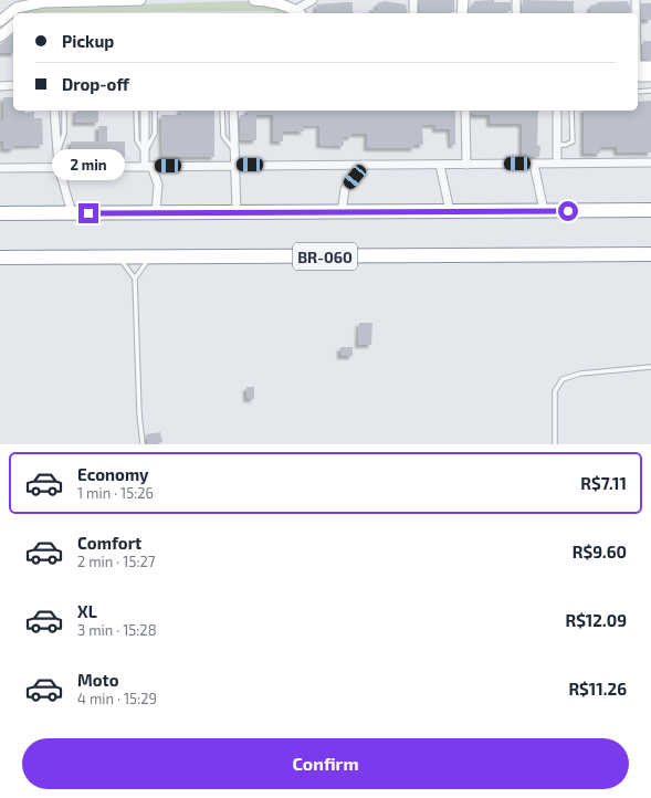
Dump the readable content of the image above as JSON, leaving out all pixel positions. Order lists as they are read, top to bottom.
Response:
{
  "streets": {
    "highway": ["BR-060"]
  },
  "page": {
    "banner": ["Pickup", "Drop-off"],
    "bubble": "2 min",
    "list": [
      {
        "name": "Economy",
        "note": "1 min · 15:26",
        "value": "R$7.11"
      },
      {
        "name": "Comfort",
        "note": "2 min · 15:27",
        "value": "R$9.60"
      },
      {
        "name": "XL",
        "note": "3 min · 15:28",
        "value": "R$12.09"
      },
      {
        "name": "Moto",
        "note": "4 min · 15:29",
        "value": "R$11.26"
      }
    ],
    "buttons": "Confirm"
  }
}
